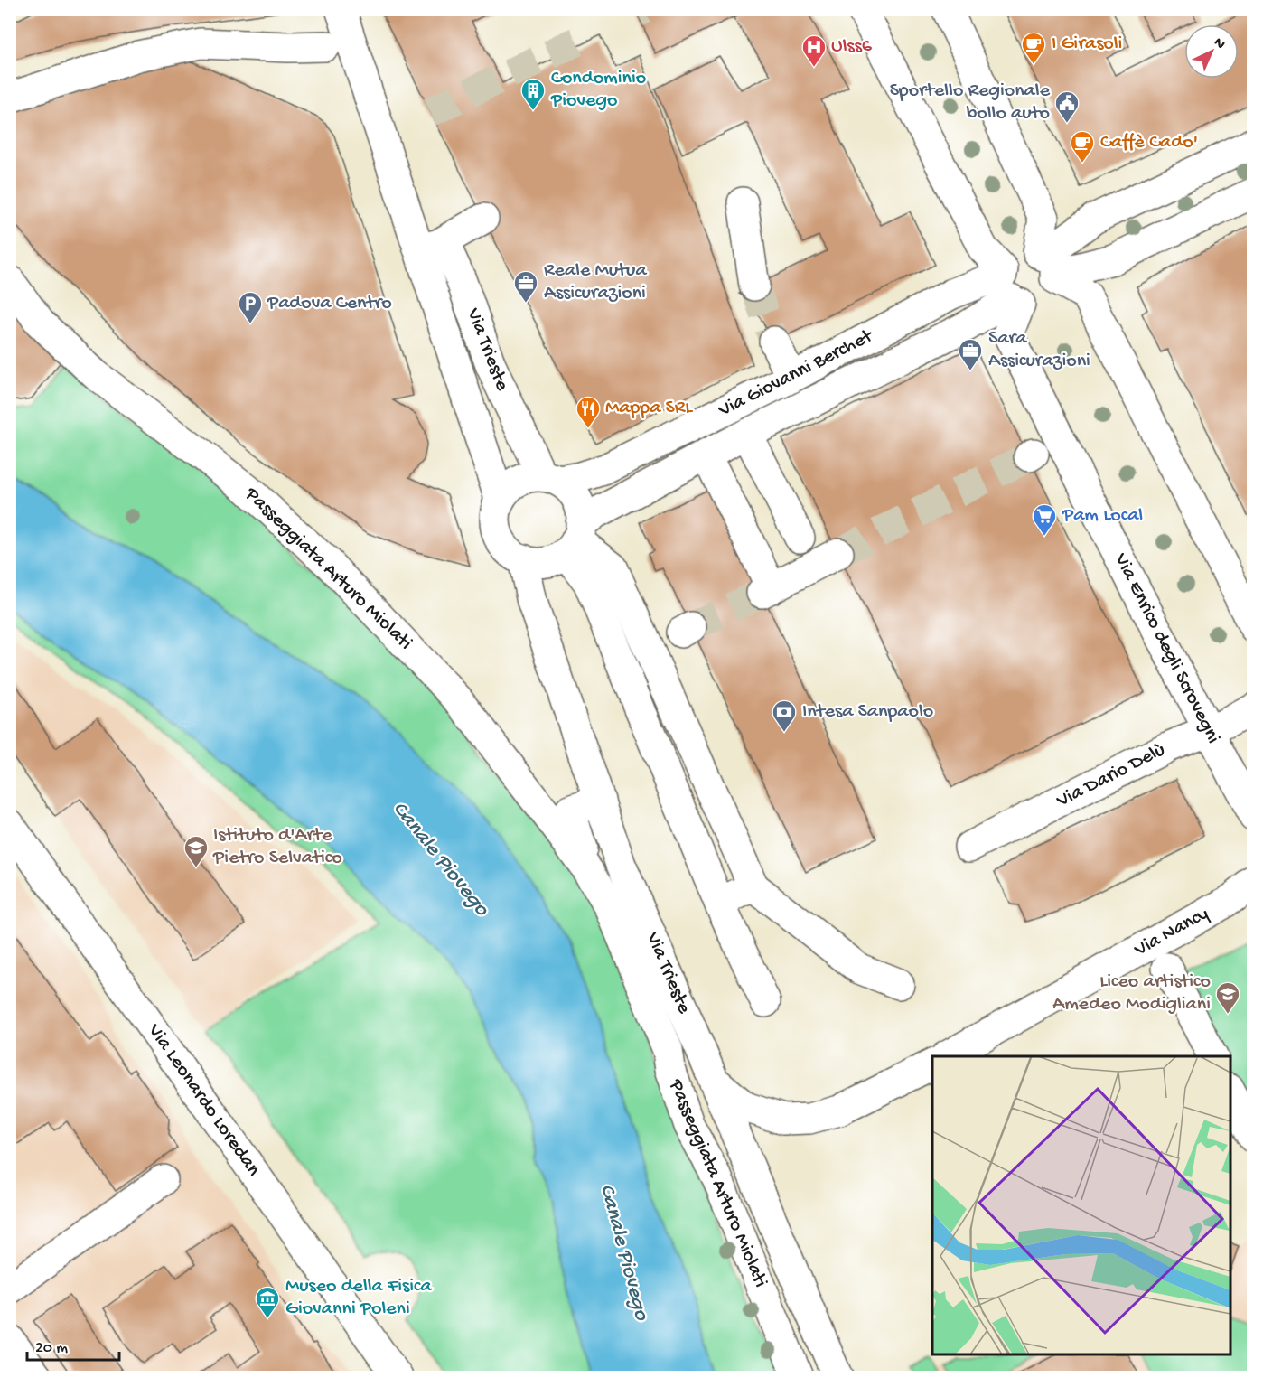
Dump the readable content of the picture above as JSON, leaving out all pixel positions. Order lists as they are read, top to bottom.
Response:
{
  "streets": {
    "street": [
      "Via Trieste",
      "Via Giovanni Berchet",
      "Passeggiata Arturo Miolati",
      "Via Enrico degli Scrovegni",
      "Via Dario Delù",
      "Via Nancy",
      "Via Leonardo Loredan"
    ]
  },
  "crossings": [
    ["Via Trieste", "Via Giovanni Berchet"],
    ["Via Trieste", "Passeggiata Arturo Miolati"],
    ["Via Giovanni Berchet", "Via Enrico degli Scrovegni"],
    ["Via Enrico degli Scrovegni", "Via Dario Delù"]
  ],
  "water": ["Canale Piovego"],
  "places": {
    "cafe": ["I Girasoli", "Caffè Cado'"],
    "hospital": ["Ulss6"],
    "building": ["Condominio Piovego"],
    "public building": ["Sportello Regionale bollo auto"],
    "office": ["Reale Mutua Assicurazioni", "Sara Assicurazioni"],
    "parking": ["Padova Centro"],
    "restaurant": ["Mappa SRL"],
    "supermarket": ["Pam Local"],
    "bank": ["Intesa Sanpaolo"],
    "school or university": ["Istituto d'Arte Pietro Selvatico", "Liceo artistico Amedeo Modigliani"],
    "museum": ["Museo della Fisica Giovanni Poleni"]
  },
  "scale_bar": "20 m",
  "north": "top right"
}
